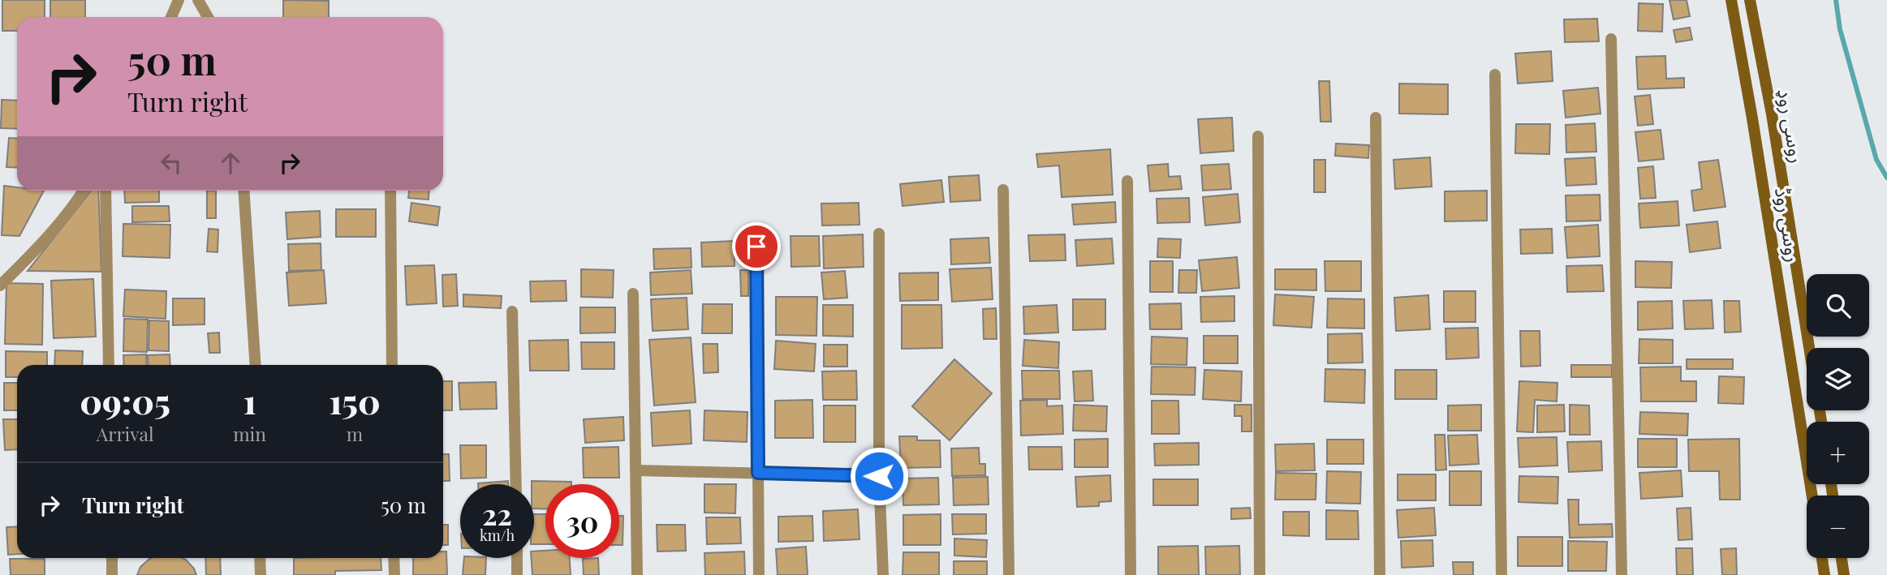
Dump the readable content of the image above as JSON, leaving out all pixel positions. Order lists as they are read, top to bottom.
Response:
{
  "streets": {
    "main road": ["روسی روډ", "روسی روڈ"]
  },
  "page": {
    "turn": ["50 m", "Turn right"],
    "map_buttons": ["+", "−"],
    "eta": [
      "09:05",
      "Arrival",
      "1",
      "min",
      "150",
      "m"
    ],
    "list": [
      {
        "name": "Turn right",
        "value": "50 m"
      }
    ],
    "speed": "22 km/h",
    "limit": "30"
  }
}
